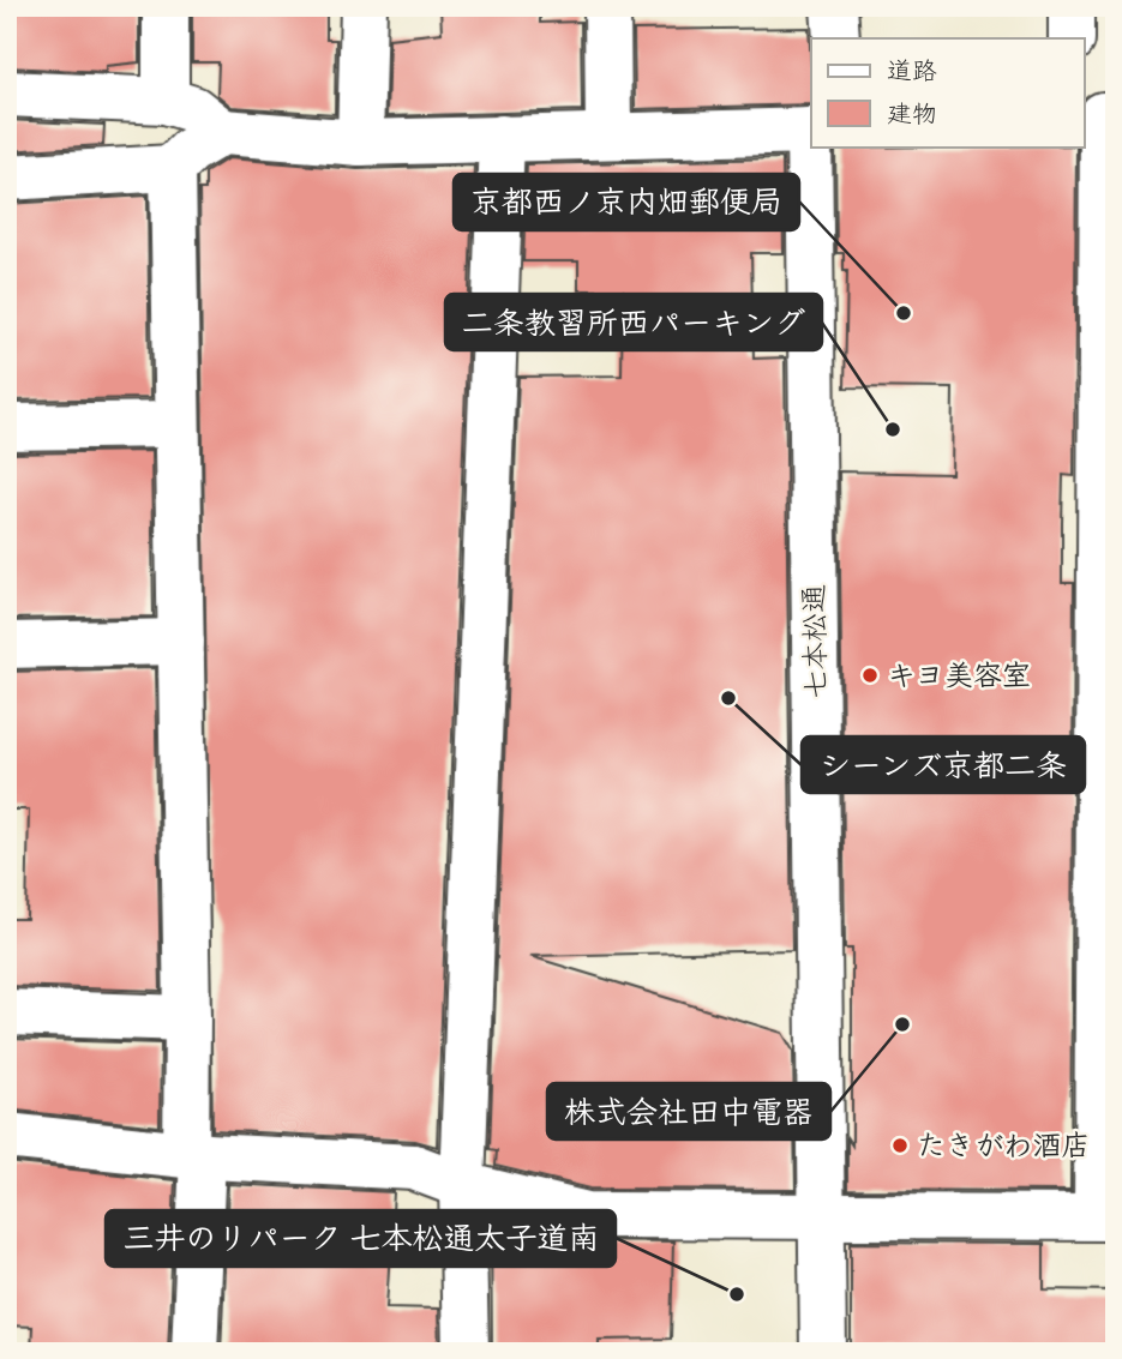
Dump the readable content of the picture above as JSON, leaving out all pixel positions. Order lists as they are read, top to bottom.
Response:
{
  "streets": {
    "street": ["七本松通"]
  },
  "places": [
    "京都西ノ京内畑郵便局",
    "二条教習所西パーキング",
    "キヨ美容室",
    "シーンズ京都二条",
    "株式会社田中電器",
    "たきがわ酒店",
    "三井のリパーク 七本松通太子道南"
  ],
  "legend": ["道路", "建物"]
}
